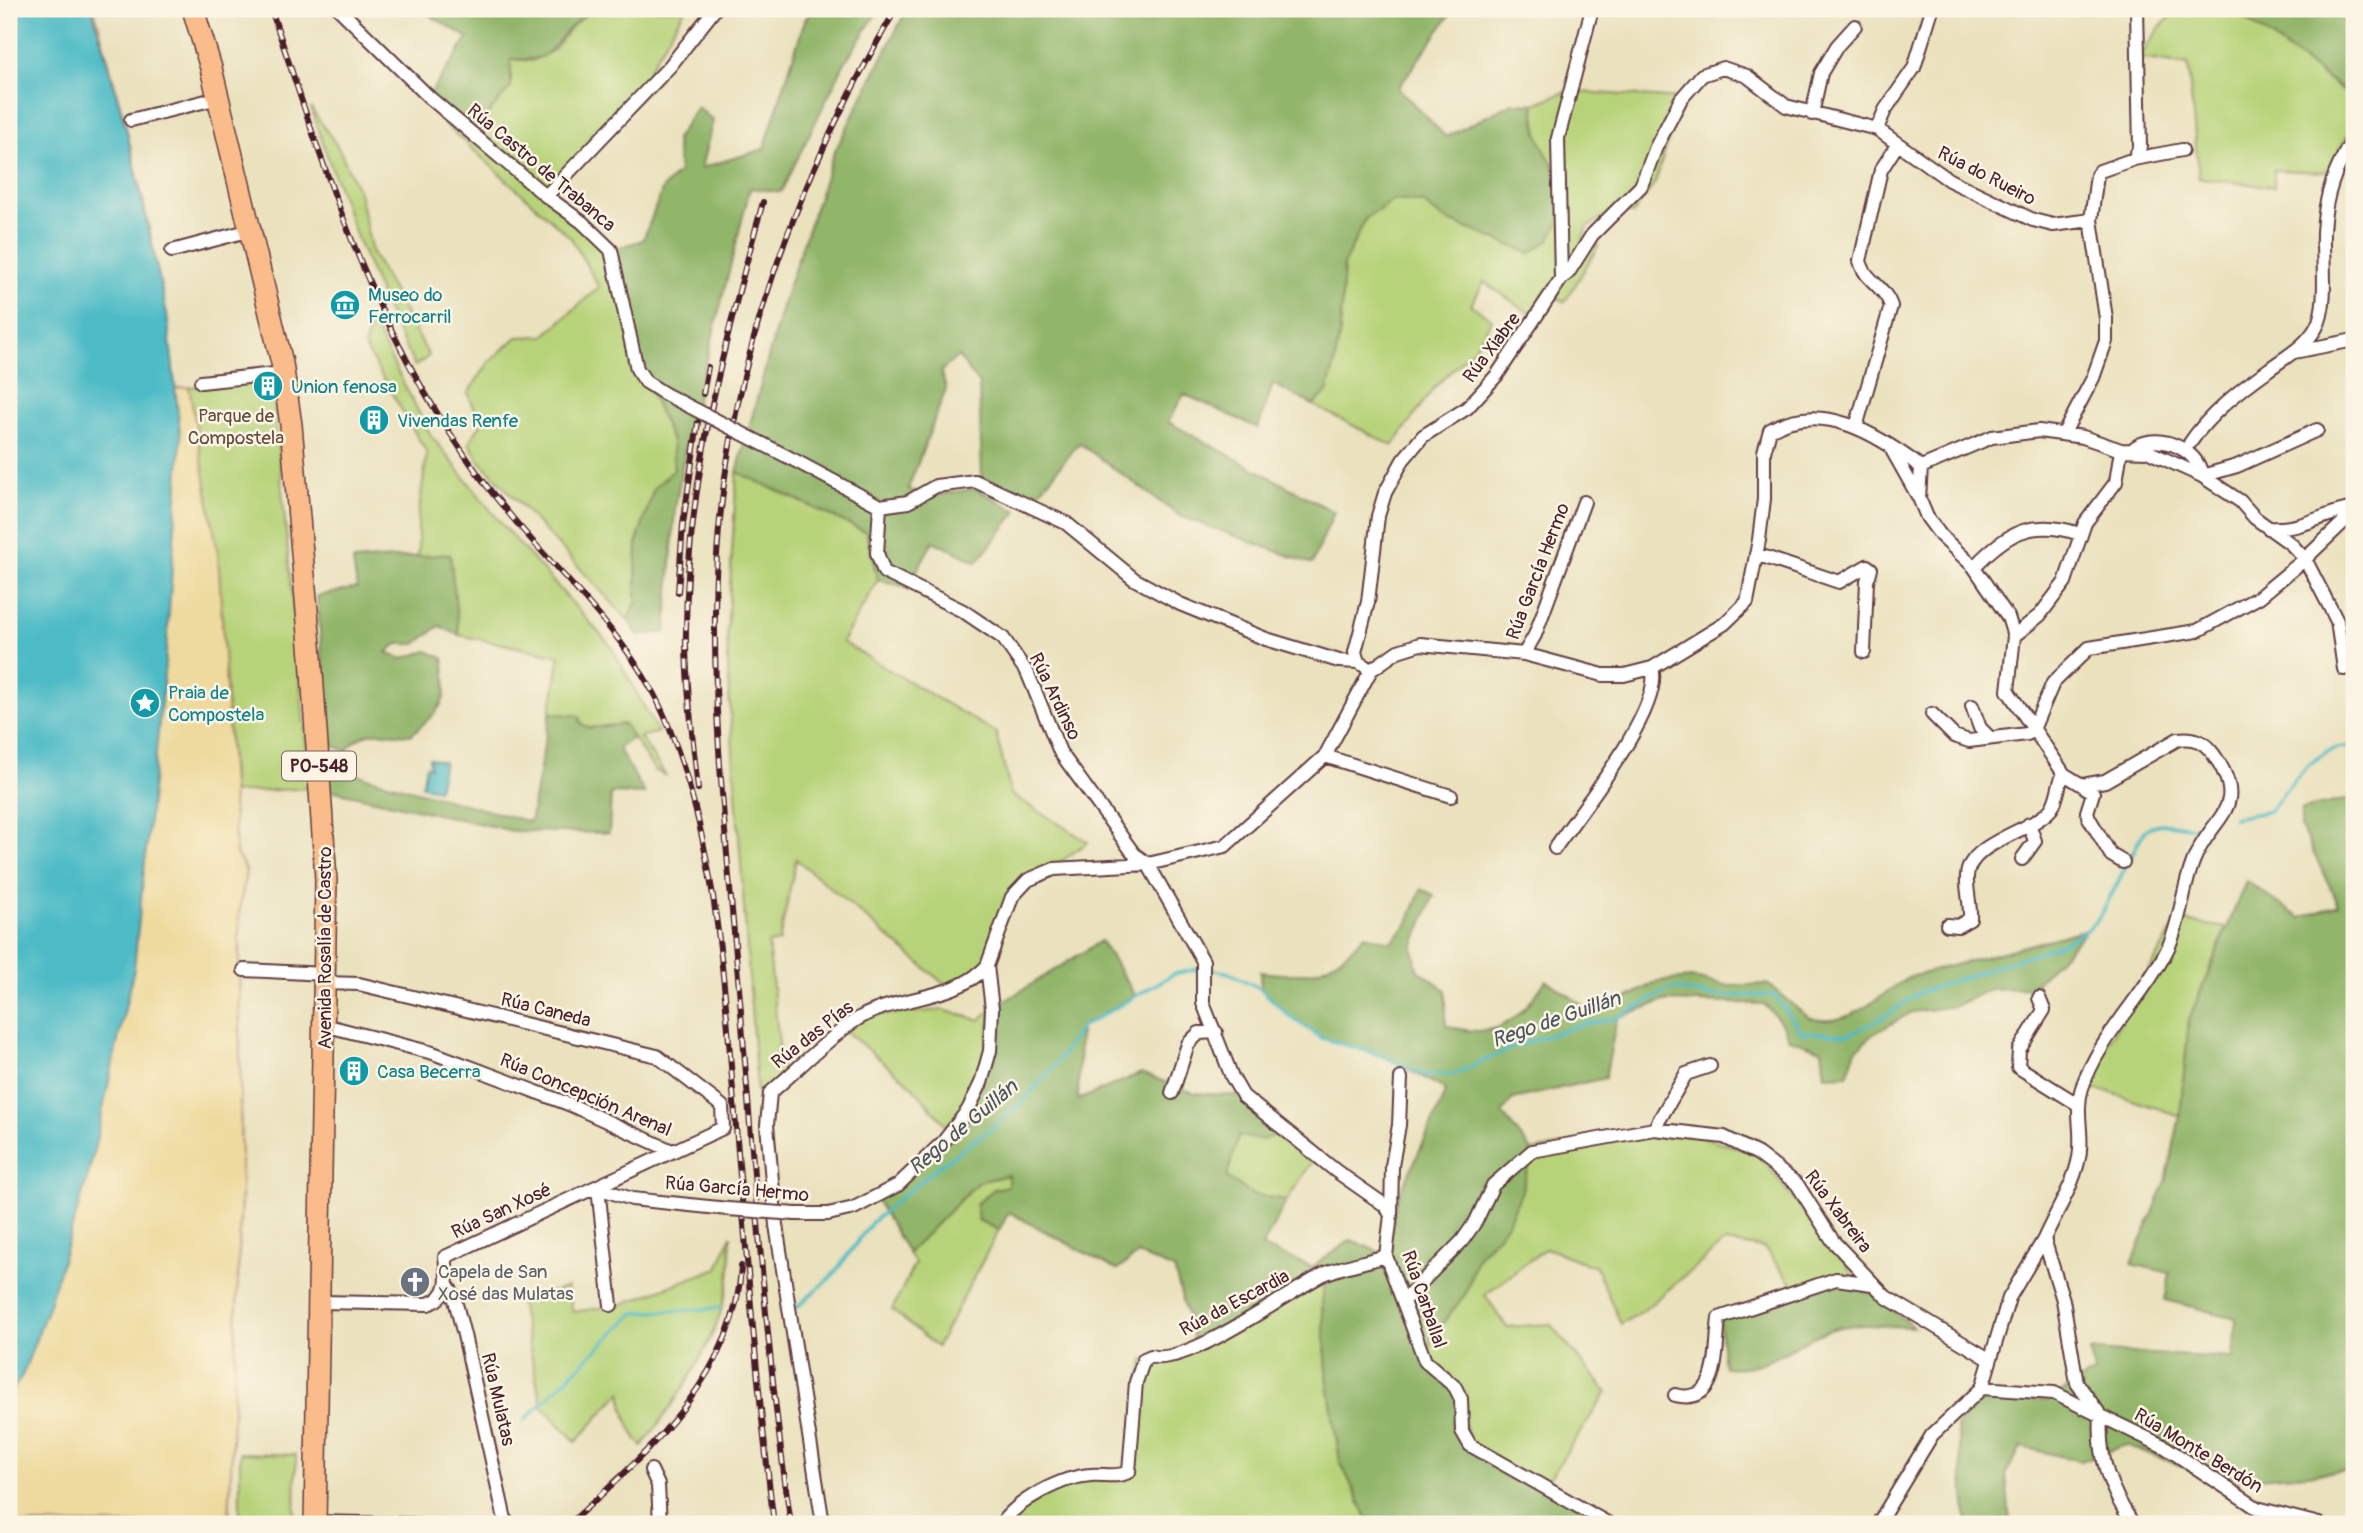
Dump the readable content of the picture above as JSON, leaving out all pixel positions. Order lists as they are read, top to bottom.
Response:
{
  "streets": {
    "main road": ["PO-548", "Avenida Rosalía de Castro"],
    "street": [
      "Rúa Castro de Trabanca",
      "Rúa do Rueiro",
      "Rúa Xiabre",
      "Rúa García Hermo",
      "Rúa Ardinso",
      "Rúa Caneda",
      "Rúa das Pías",
      "Rúa Concepción Arenal",
      "Rúa San Xosé",
      "Rúa Xabreira",
      "Rúa Carballal",
      "Rúa da Escardia",
      "Rúa Mulatas",
      "Rúa Monte Berdón"
    ]
  },
  "crossings": [
    ["Rúa Castro de Trabanca", "Rúa Ardinso"],
    ["Rúa do Rueiro", "Rúa Xiabre"],
    ["Rúa García Hermo", "Rúa Ardinso"],
    ["Rúa García Hermo", "Rúa das Pías"],
    ["Rúa García Hermo", "Rúa San Xosé"],
    ["Avenida Rosalía de Castro", "Rúa Caneda"],
    ["Avenida Rosalía de Castro", "Rúa Concepción Arenal"],
    ["Rúa Caneda", "Rúa San Xosé"],
    ["Rúa Concepción Arenal", "Rúa San Xosé"],
    ["Rúa San Xosé", "Rúa Mulatas"],
    ["Rúa Xabreira", "Rúa Carballal"],
    ["Rúa Carballal", "Rúa da Escardia"]
  ],
  "water": ["Rego de Guillán"],
  "parks": ["Parque de Compostela"],
  "places": {
    "museum": ["Museo do Ferrocarril"],
    "building": ["Union fenosa", "Vivendas Renfe", "Casa Becerra"],
    "place": ["Praia de Compostela"],
    "church": ["Capela de San Xosé das Mulatas"]
  }
}
